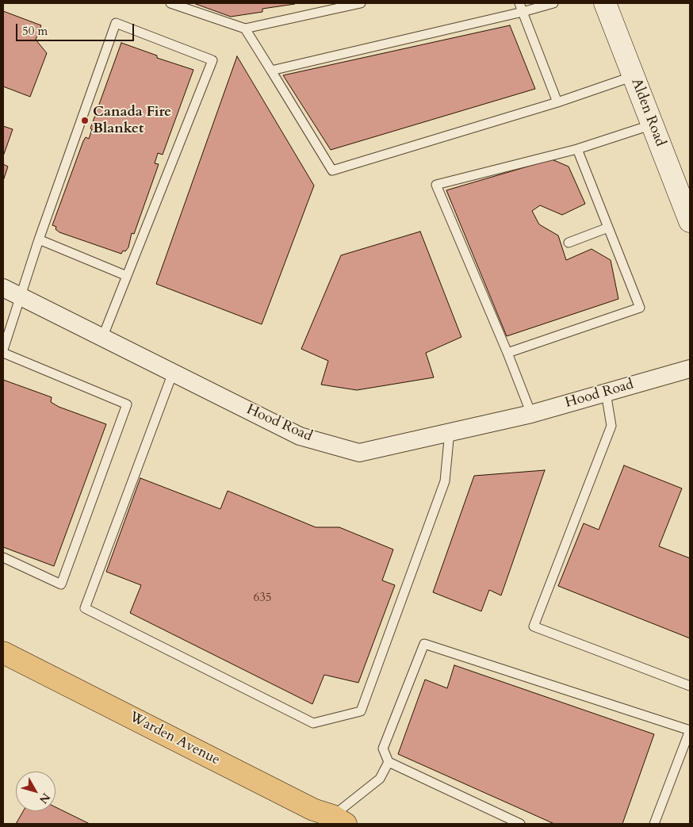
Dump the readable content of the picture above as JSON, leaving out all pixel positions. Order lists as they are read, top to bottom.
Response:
{
  "streets": {
    "main road": ["Alden Road", "Warden Avenue"],
    "street": ["Hood Road"]
  },
  "places": ["Canada Fire Blanket"],
  "house_numbers": ["635"],
  "scale_bar": "50 m",
  "north": "bottom right"
}
